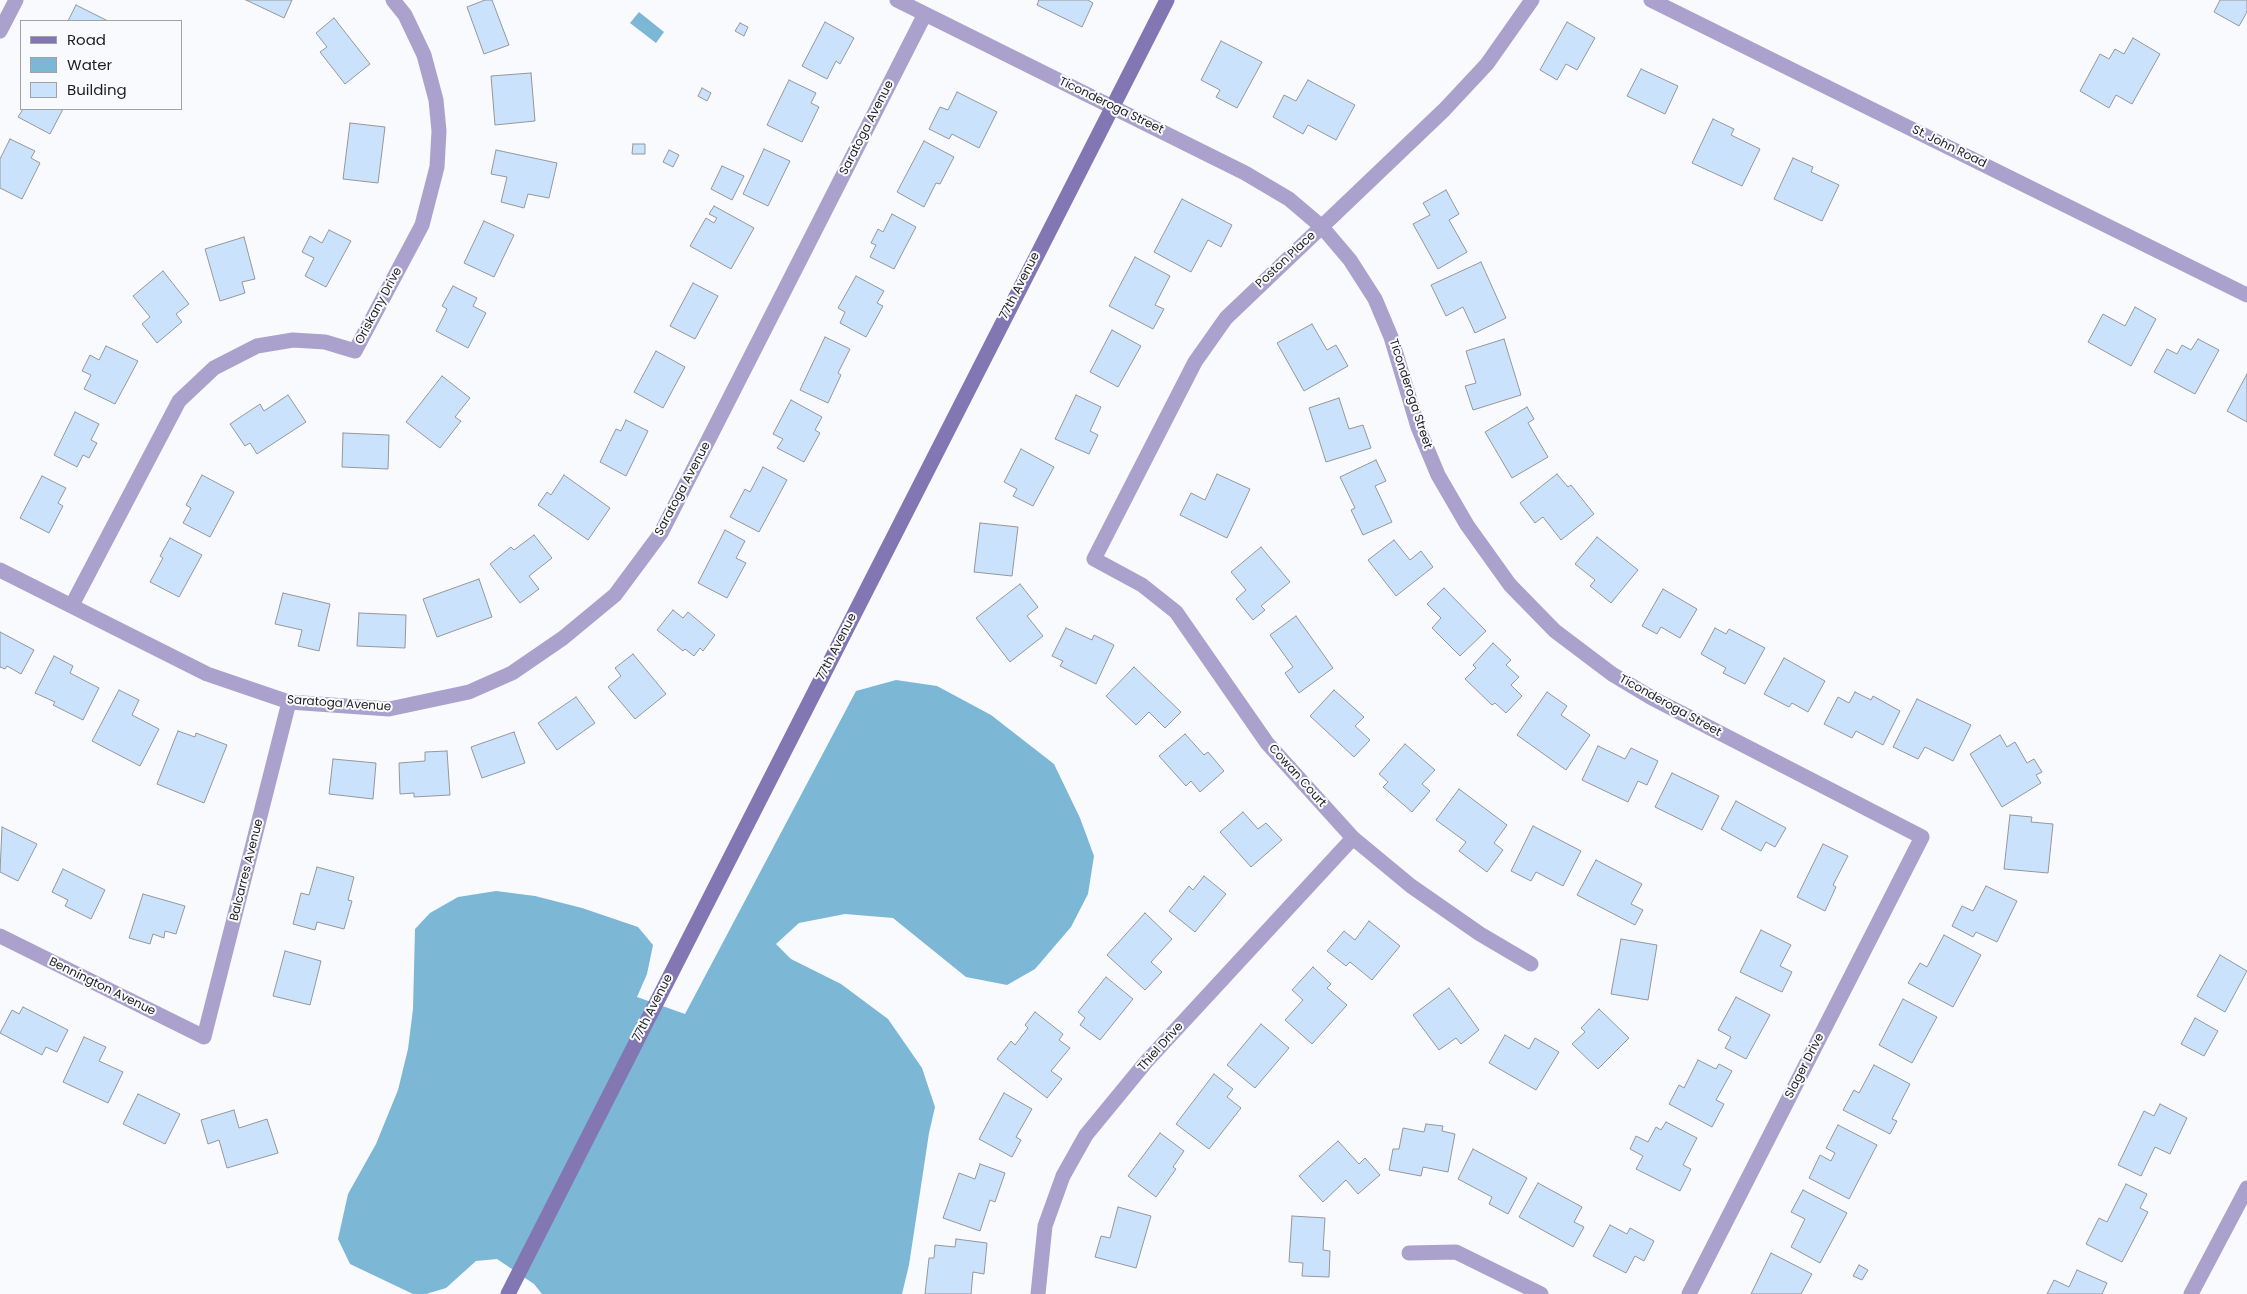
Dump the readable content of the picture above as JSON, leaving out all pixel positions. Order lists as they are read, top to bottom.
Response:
{
  "streets": {
    "street": [
      "Ticonderoga Street",
      "Saratoga Avenue",
      "St. John Road",
      "Poston Place",
      "77th Avenue",
      "Oriskany Drive",
      "Cowan Court",
      "Balcarres Avenue",
      "Bennington Avenue",
      "Thiel Drive",
      "Slager Drive"
    ]
  },
  "crossings": [
    ["Ticonderoga Street", "Saratoga Avenue"],
    ["Ticonderoga Street", "Poston Place"],
    ["Ticonderoga Street", "77th Avenue"],
    ["Ticonderoga Street", "Slager Drive"],
    ["Saratoga Avenue", "Oriskany Drive"],
    ["Saratoga Avenue", "Balcarres Avenue"],
    ["Poston Place", "Cowan Court"],
    ["Cowan Court", "Thiel Drive"],
    ["Balcarres Avenue", "Bennington Avenue"]
  ],
  "legend": ["Road", "Water", "Building"]
}
